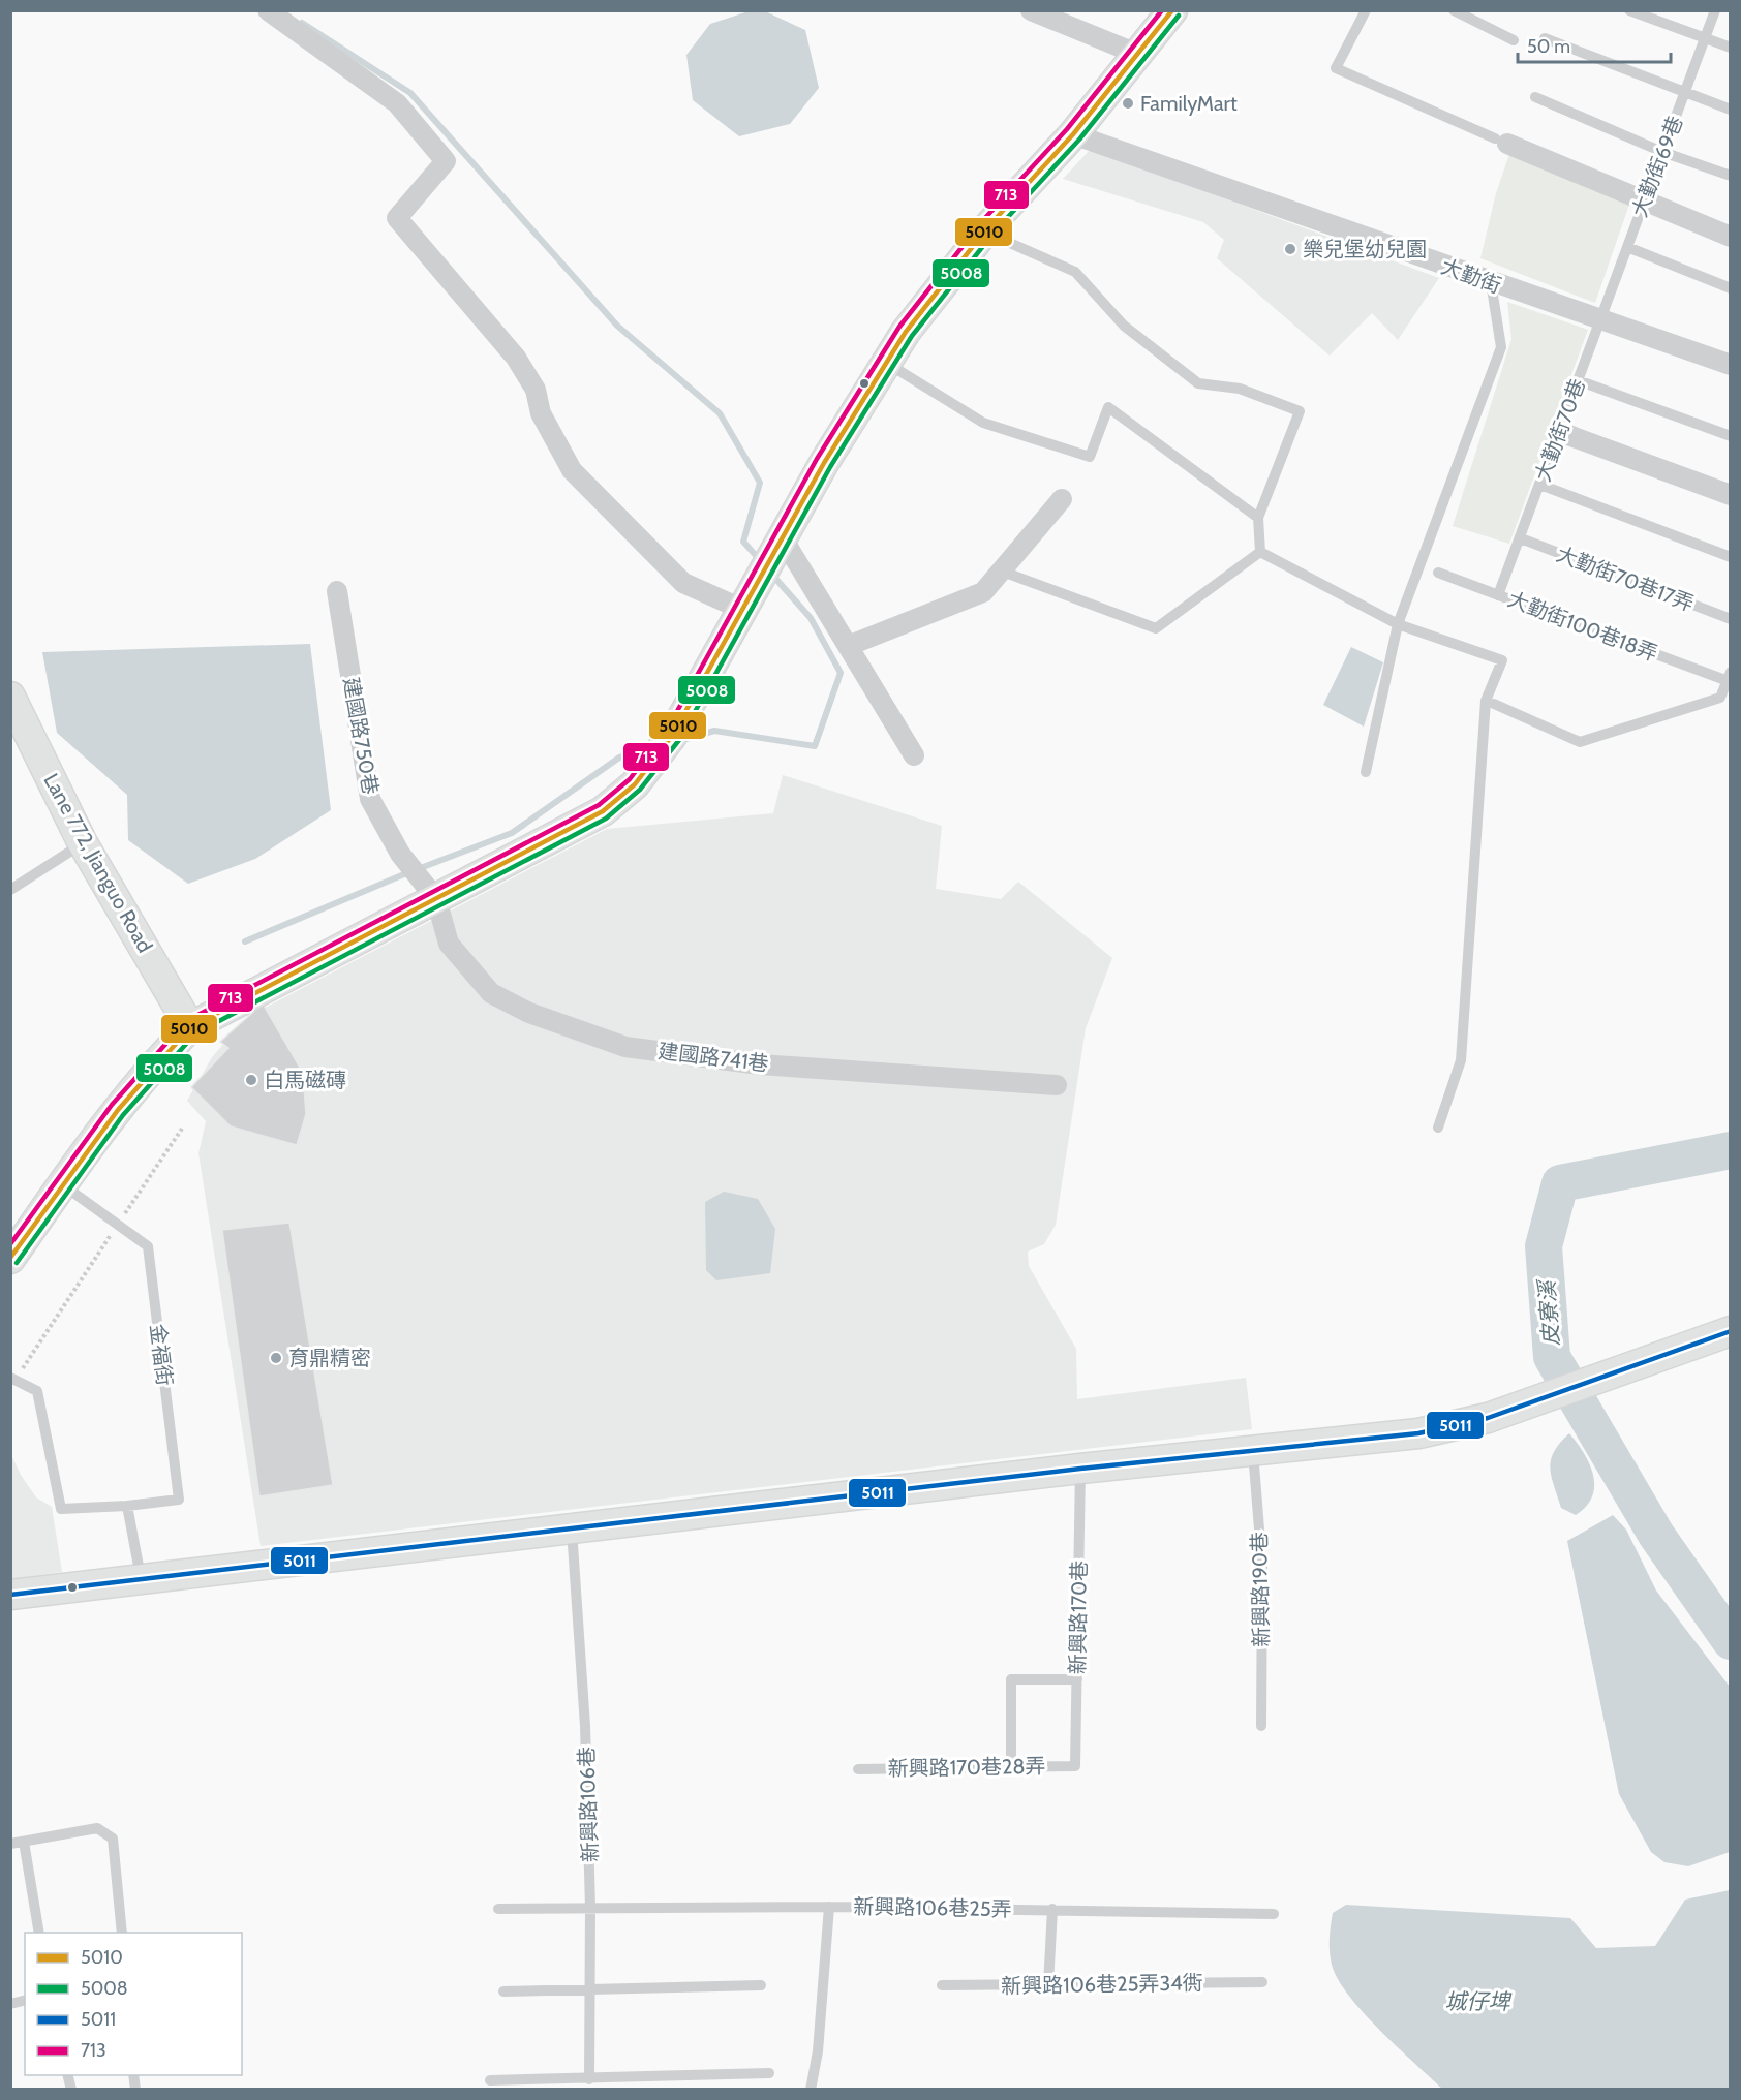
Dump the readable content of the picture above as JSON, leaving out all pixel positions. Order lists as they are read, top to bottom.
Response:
{
  "streets": {
    "street": [
      "大勤街",
      "建國路750巷",
      "Lane 772, Jianguo Road",
      "建國路741巷"
    ],
    "lane": [
      "大勤街69巷",
      "大勤街70巷",
      "大勤街70巷17弄",
      "大勤街100巷18弄",
      "金福街",
      "新興路190巷",
      "新興路170巷",
      "新興路170巷28弄",
      "新興路106巷",
      "新興路106巷25弄",
      "新興路106巷25弄34衖"
    ]
  },
  "crossings": [
    ["大勤街69巷", "大勤街"],
    ["大勤街69巷", "大勤街70巷"],
    ["大勤街", "大勤街70巷"],
    ["大勤街70巷", "大勤街70巷17弄"],
    ["大勤街70巷", "大勤街100巷18弄"],
    ["建國路750巷", "建國路741巷"],
    ["新興路170巷", "新興路170巷28弄"],
    ["新興路106巷", "新興路106巷25弄"]
  ],
  "water": ["皮寮溪", "城仔埤"],
  "places": [
    "FamilyMart",
    "樂兒堡幼兒園",
    "白馬磁磚",
    "育鼎精密"
  ],
  "lines": [
    "transit line 5010",
    "transit line 713",
    "transit line 5008",
    "transit line 5011"
  ],
  "legend": [
    "5010",
    "5008",
    "5011",
    "713"
  ],
  "scale_bar": "50 m"
}
